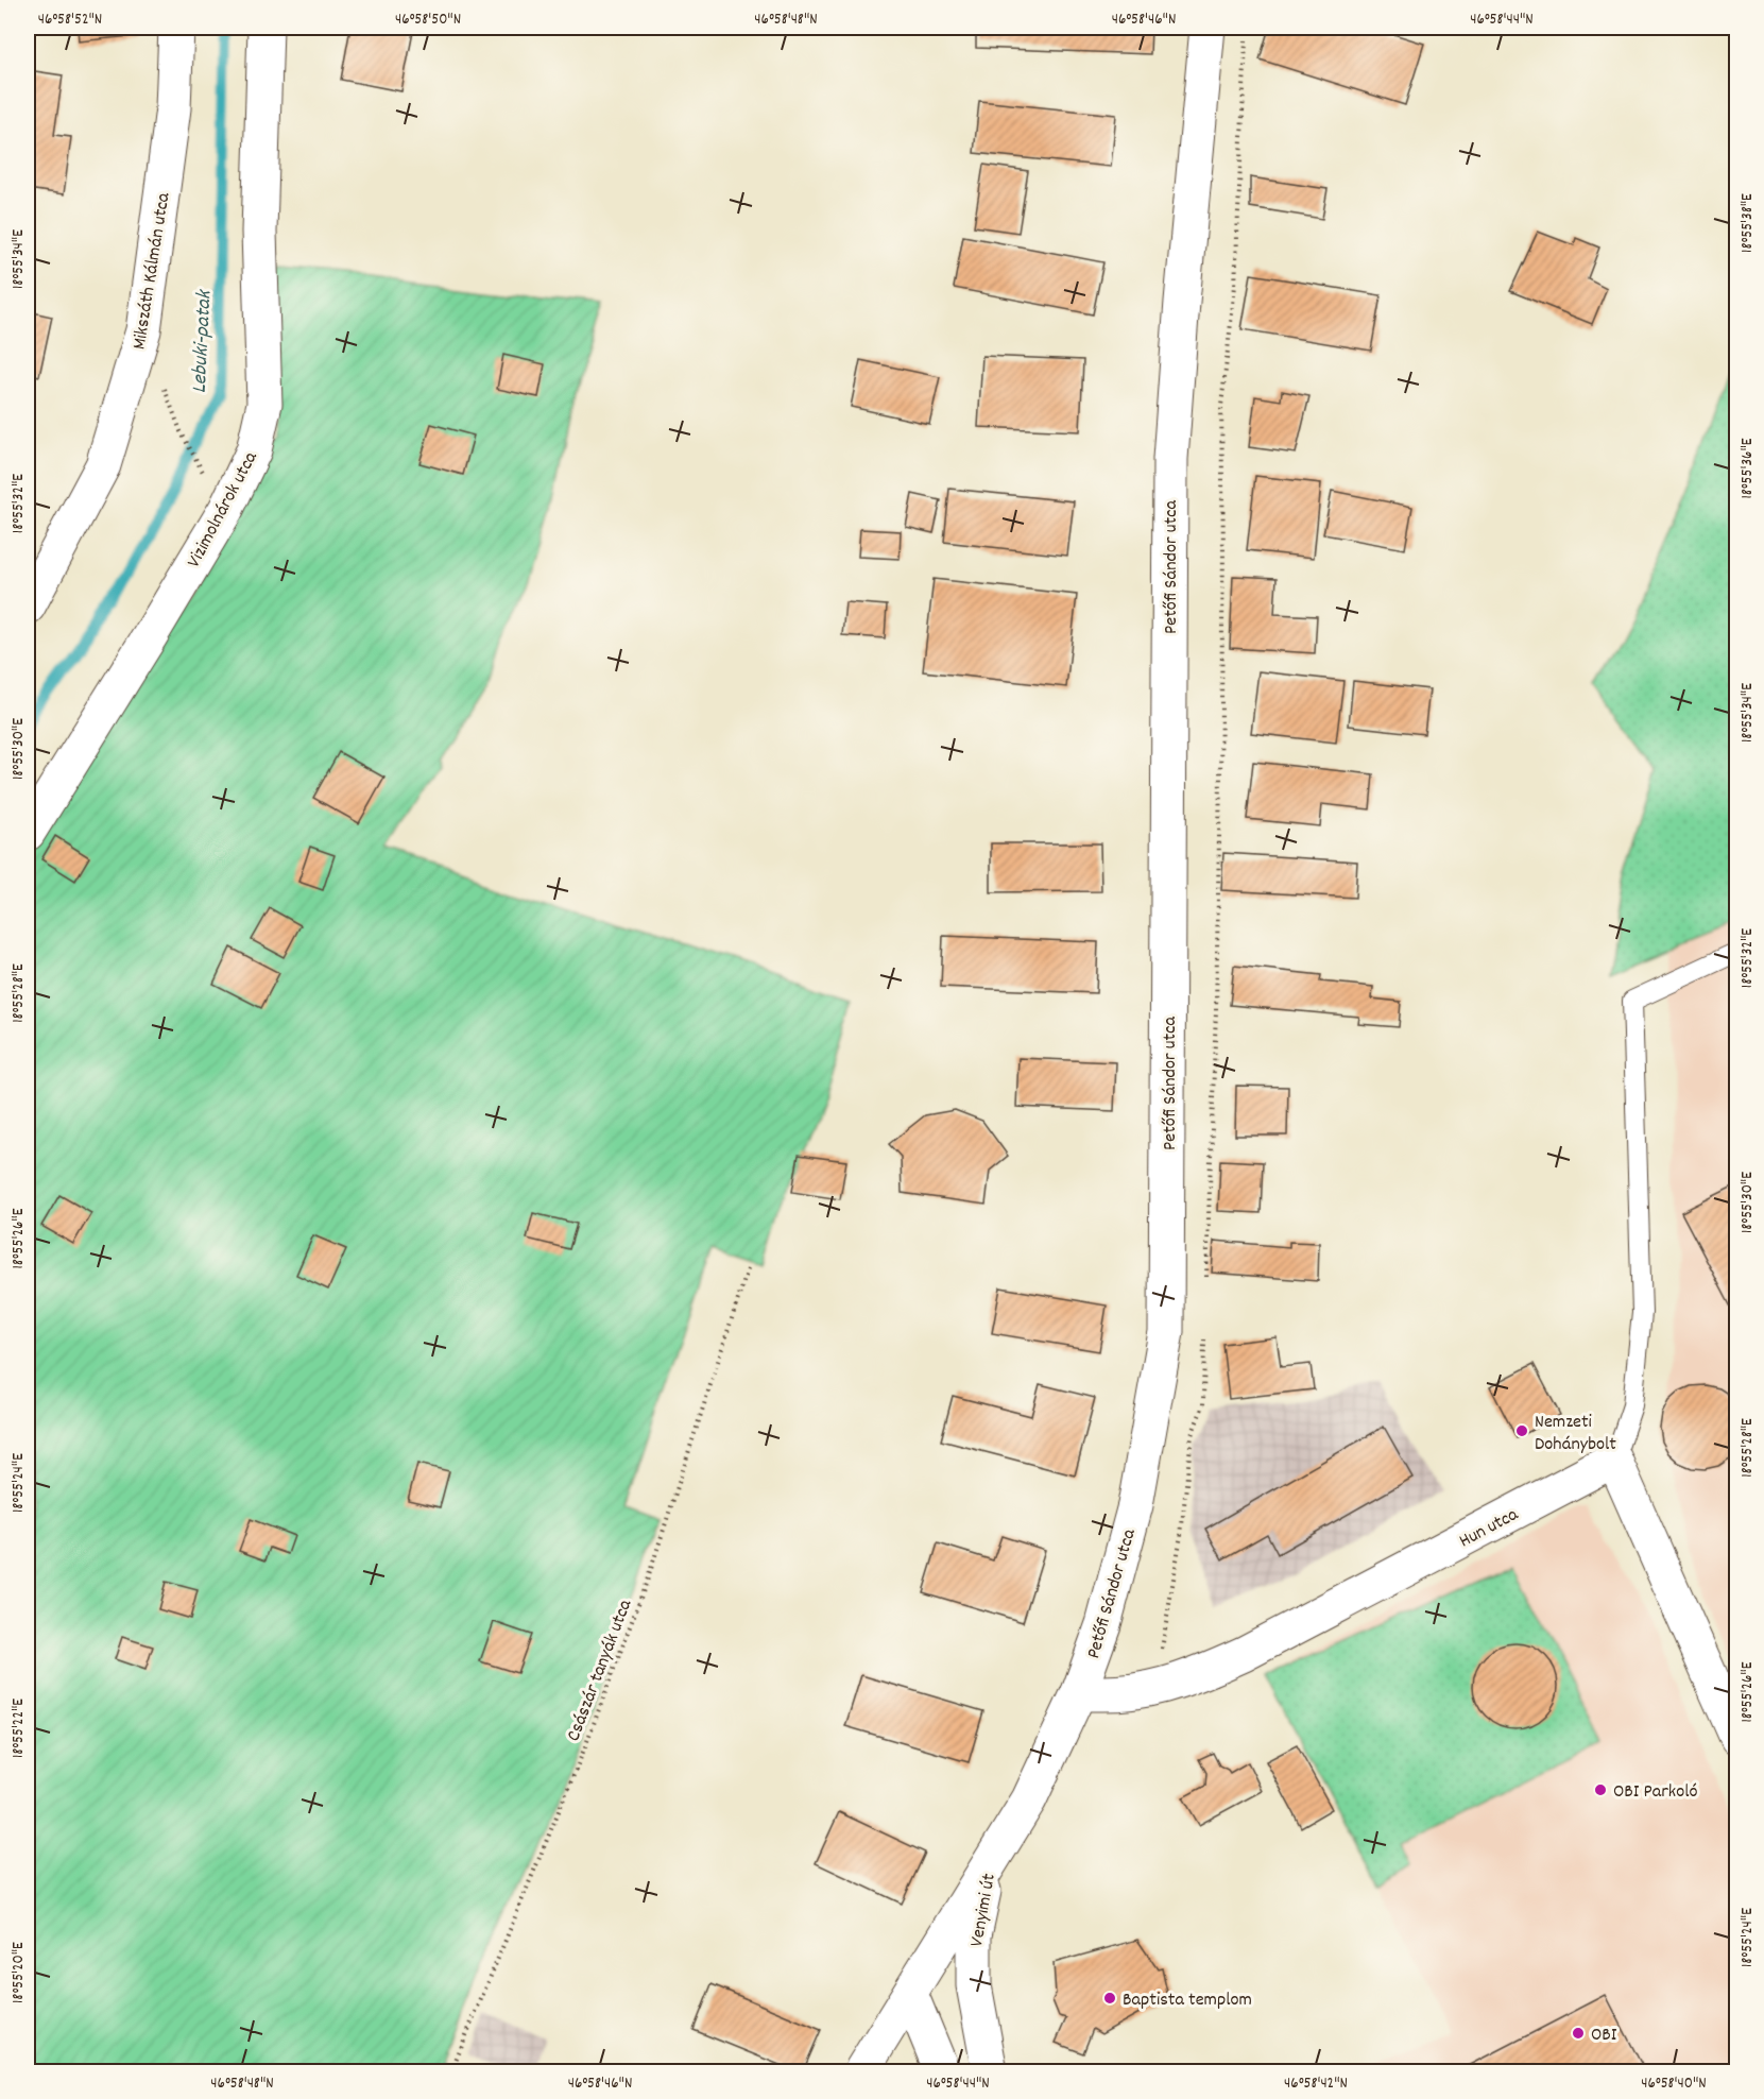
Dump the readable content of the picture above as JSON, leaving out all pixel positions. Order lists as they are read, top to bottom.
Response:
{
  "streets": {
    "street": [
      "Mikszáth Kálmán utca",
      "Vizimolnárok utca",
      "Petőfi Sándor utca",
      "Hun utca",
      "Venyimi út"
    ],
    "path": ["Császár tanyák utca"]
  },
  "crossings": [
    ["Petőfi Sándor utca", "Hun utca"],
    ["Petőfi Sándor utca", "Venyimi út"]
  ],
  "water": ["Lebuki-patak"],
  "places": [
    "Nemzeti Dohánybolt",
    "OBI Parkoló",
    "Baptista templom",
    "OBI"
  ],
  "coordinates": [
    "46°58'52\"N",
    "46°58'50\"N",
    "46°58'48\"N",
    "46°58'46\"N",
    "46°58'44\"N",
    "18°55'38\"E",
    "18°55'34\"E",
    "18°55'36\"E",
    "18°55'32\"E",
    "18°55'30\"E",
    "18°55'28\"E",
    "18°55'26\"E",
    "18°55'24\"E",
    "18°55'22\"E",
    "18°55'20\"E",
    "46°58'42\"N",
    "46°58'40\"N"
  ]
}
